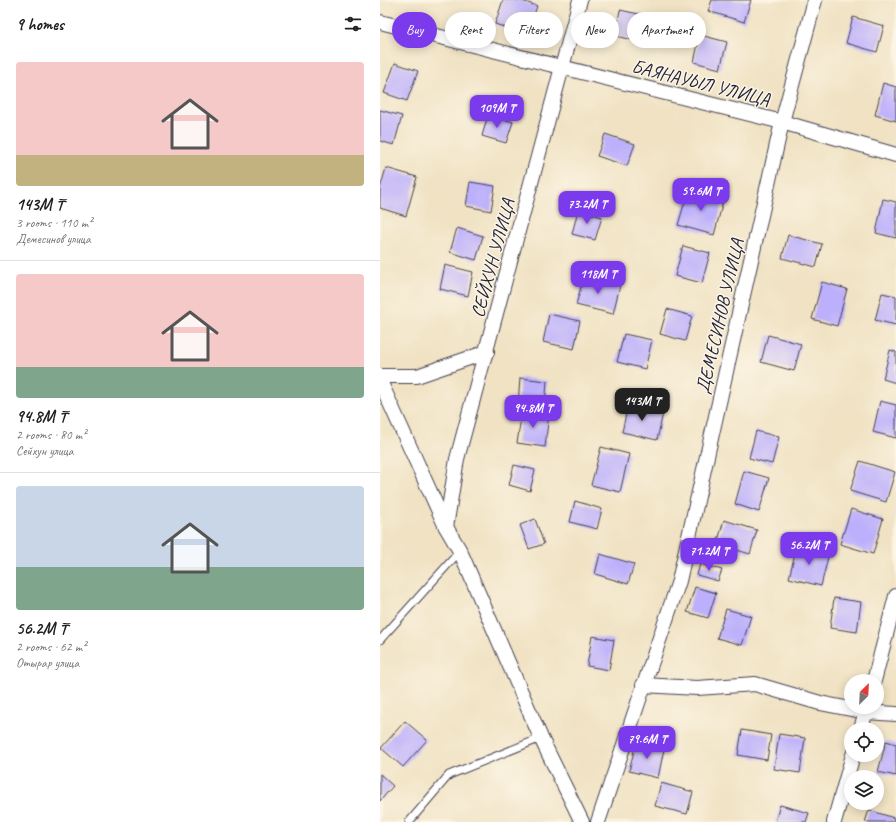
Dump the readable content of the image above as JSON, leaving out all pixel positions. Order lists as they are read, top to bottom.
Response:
{
  "streets": {
    "street": ["БАЯНАУЫЛ УЛИЦА", "СЕЙХУН УЛИЦА", "ДЕМЕСИНОВ УЛИЦА"]
  },
  "crossings": [
    ["БАЯНАУЫЛ УЛИЦА", "СЕЙХУН УЛИЦА"],
    ["БАЯНАУЫЛ УЛИЦА", "ДЕМЕСИНОВ УЛИЦА"]
  ],
  "north": "top right",
  "page": {
    "heading": "9 homes",
    "chip": [
      "Buy",
      "Rent",
      "Filters",
      "New",
      "Apartment"
    ],
    "list": [
      {
        "name": "143M ₸",
        "note": "3 rooms · 110 m² · Демесинов улица"
      },
      {
        "name": "94.8M ₸",
        "note": "2 rooms · 80 m² · Сейхун улица"
      },
      {
        "name": "56.2M ₸",
        "note": "2 rooms · 62 m² · Отырар улица"
      }
    ],
    "price": [
      "109M ₸",
      "59.6M ₸",
      "73.2M ₸",
      "118M ₸",
      "143M ₸",
      "94.8M ₸",
      "56.2M ₸",
      "71.2M ₸",
      "79.6M ₸"
    ]
  }
}
